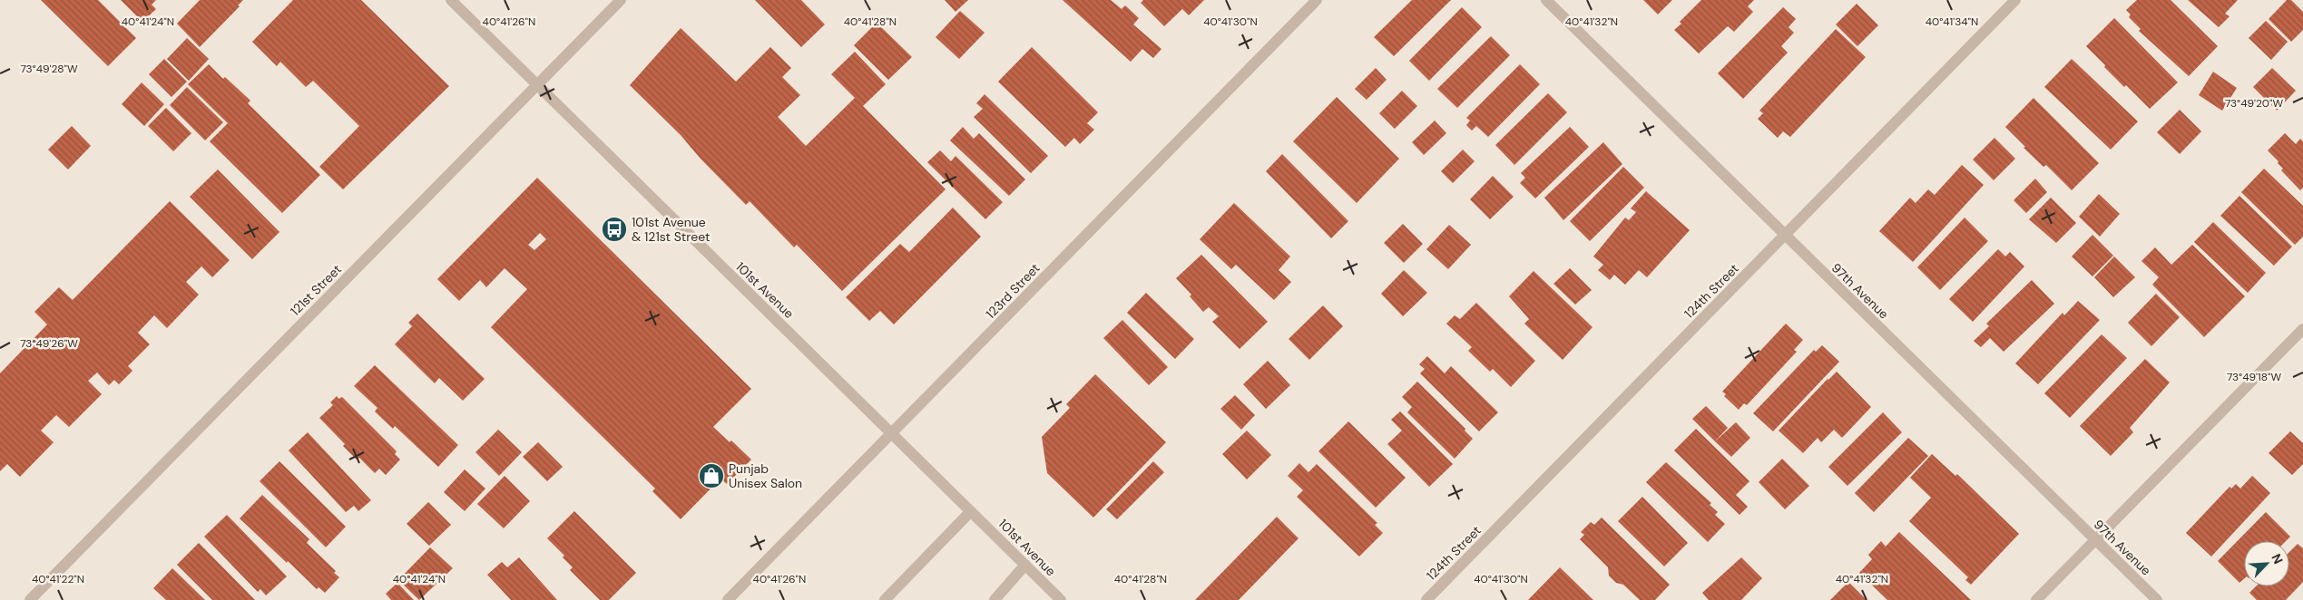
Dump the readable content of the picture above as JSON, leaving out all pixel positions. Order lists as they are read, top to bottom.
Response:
{
  "streets": {
    "street": [
      "121st Street",
      "101st Avenue",
      "123rd Street",
      "124th Street",
      "97th Avenue"
    ]
  },
  "crossings": [
    ["121st Street", "101st Avenue"],
    ["101st Avenue", "123rd Street"],
    ["124th Street", "97th Avenue"]
  ],
  "places": {
    "bus stop": ["101st Avenue & 121st Street"],
    "shop": ["Punjab Unisex Salon"]
  },
  "north": "top right",
  "coordinates": [
    "40°41'24\"N",
    "40°41'26\"N",
    "40°41'28\"N",
    "40°41'30\"N",
    "40°41'32\"N",
    "40°41'34\"N",
    "73°49'28\"W",
    "73°49'20\"W",
    "73°49'26\"W",
    "73°49'18\"W",
    "40°41'22\"N"
  ]
}
